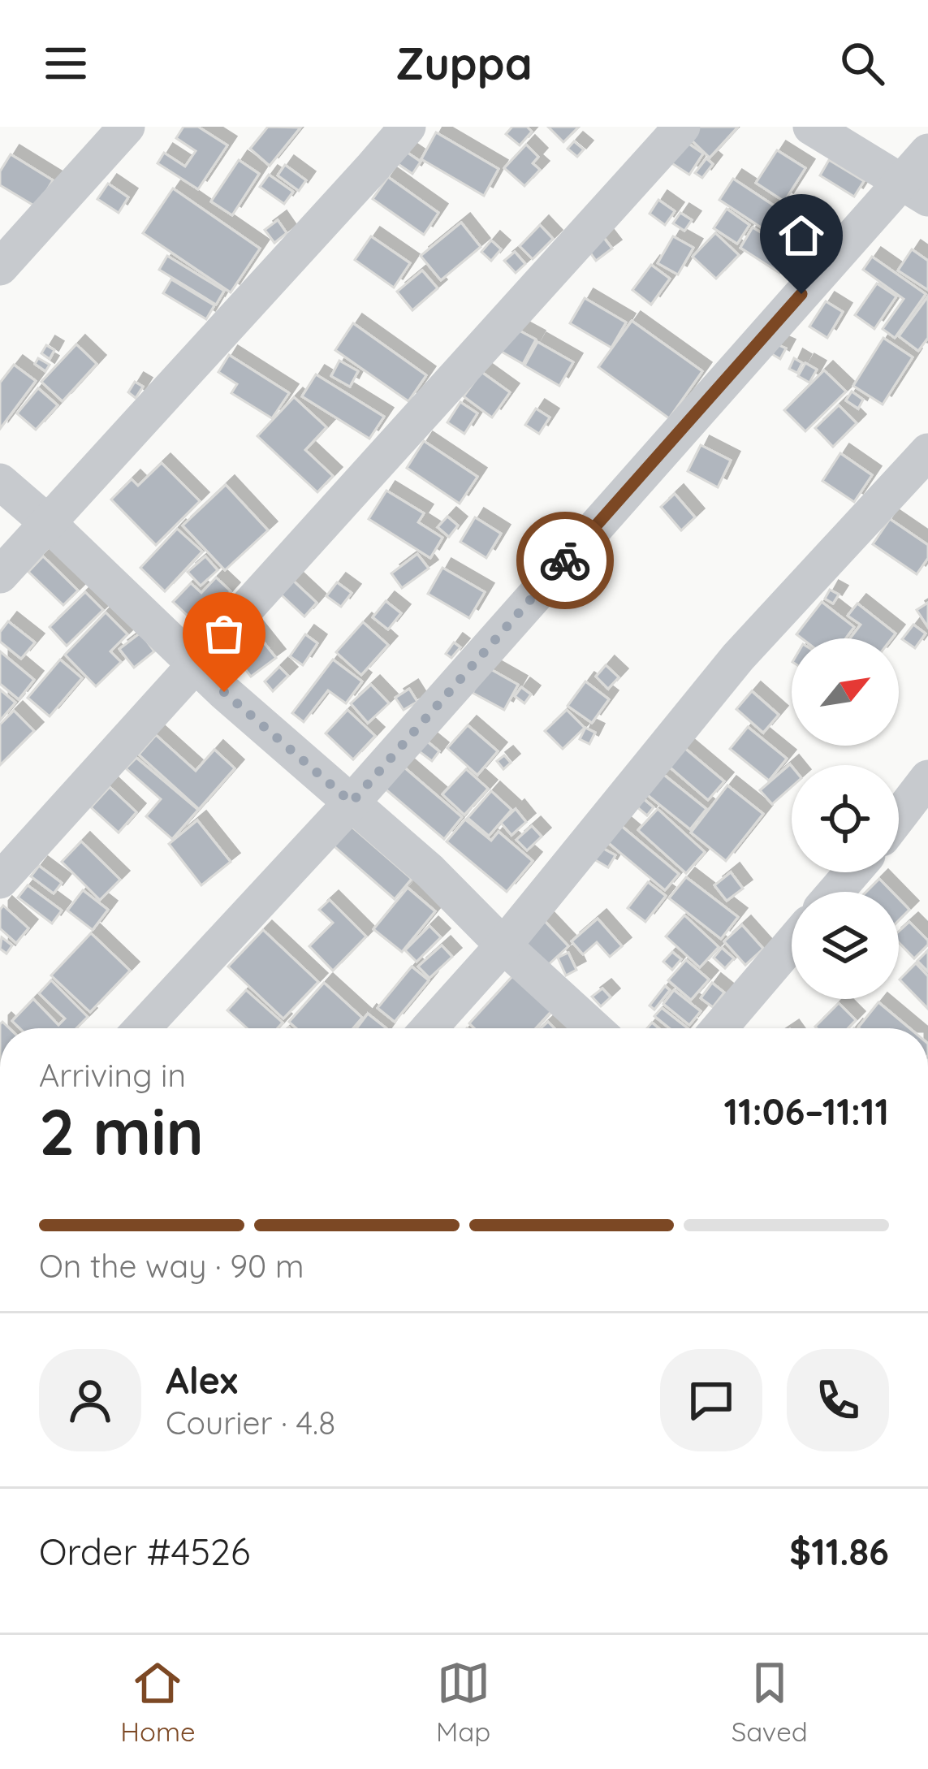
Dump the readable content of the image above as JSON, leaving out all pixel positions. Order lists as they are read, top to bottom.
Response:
{
  "north": "top right",
  "page": {
    "header": "Zuppa",
    "heading": ["2 min", "Arriving in", "11:06–11:11"],
    "panel": [
      "Alex",
      "Courier · 4.8",
      "Order #4526",
      "$11.86"
    ],
    "bar": "On the way · 90 m",
    "tabs": ["Home", "Map", "Saved"]
  }
}
